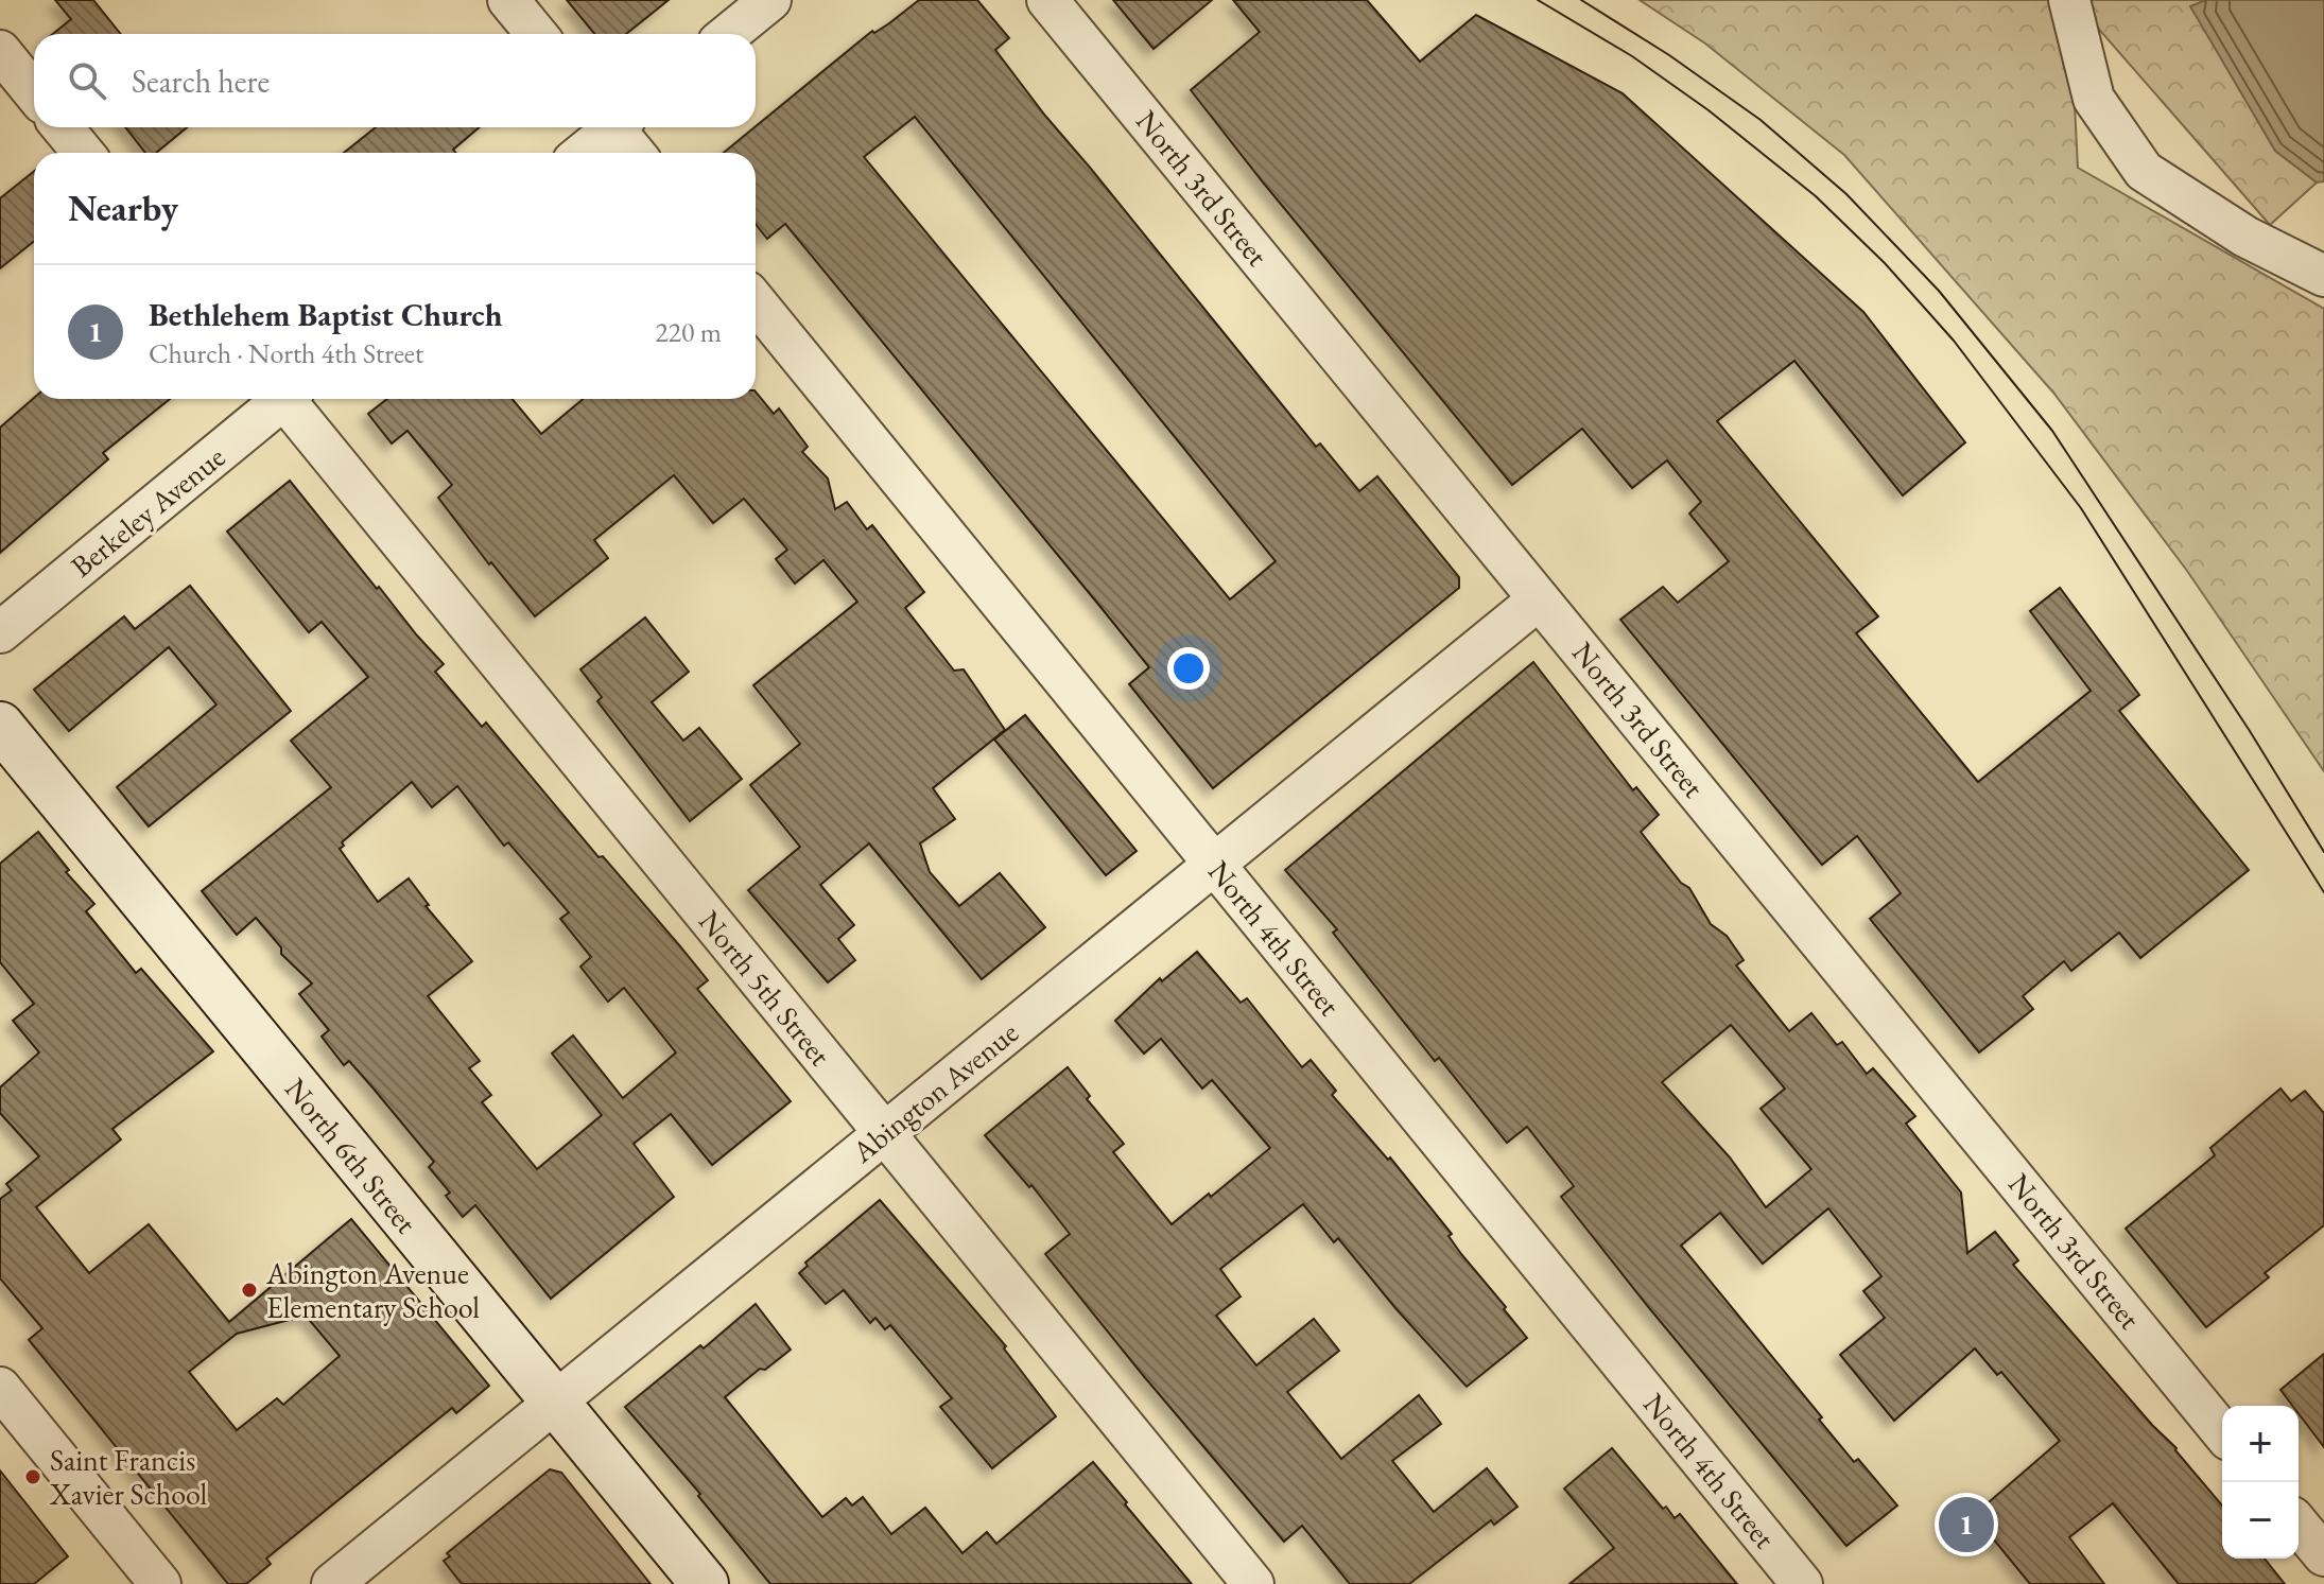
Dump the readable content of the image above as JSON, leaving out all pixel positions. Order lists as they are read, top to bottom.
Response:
{
  "streets": {
    "street": [
      "North 3rd Street",
      "Berkeley Avenue",
      "North 4th Street",
      "North 5th Street",
      "Abington Avenue",
      "North 6th Street"
    ]
  },
  "crossings": [
    ["North 3rd Street", "Abington Avenue"],
    ["North 4th Street", "Abington Avenue"],
    ["North 5th Street", "Abington Avenue"],
    ["Abington Avenue", "North 6th Street"]
  ],
  "places": ["Abington Avenue Elementary School", "Saint Francis Xavier School"],
  "page": {
    "search": "Search here",
    "heading": "Nearby",
    "list": [
      {
        "mark": "1",
        "name": "Bethlehem Baptist Church",
        "note": "Church · North 4th Street",
        "value": "220 m"
      }
    ],
    "map_buttons": ["+", "−"],
    "pins": "1"
  }
}
